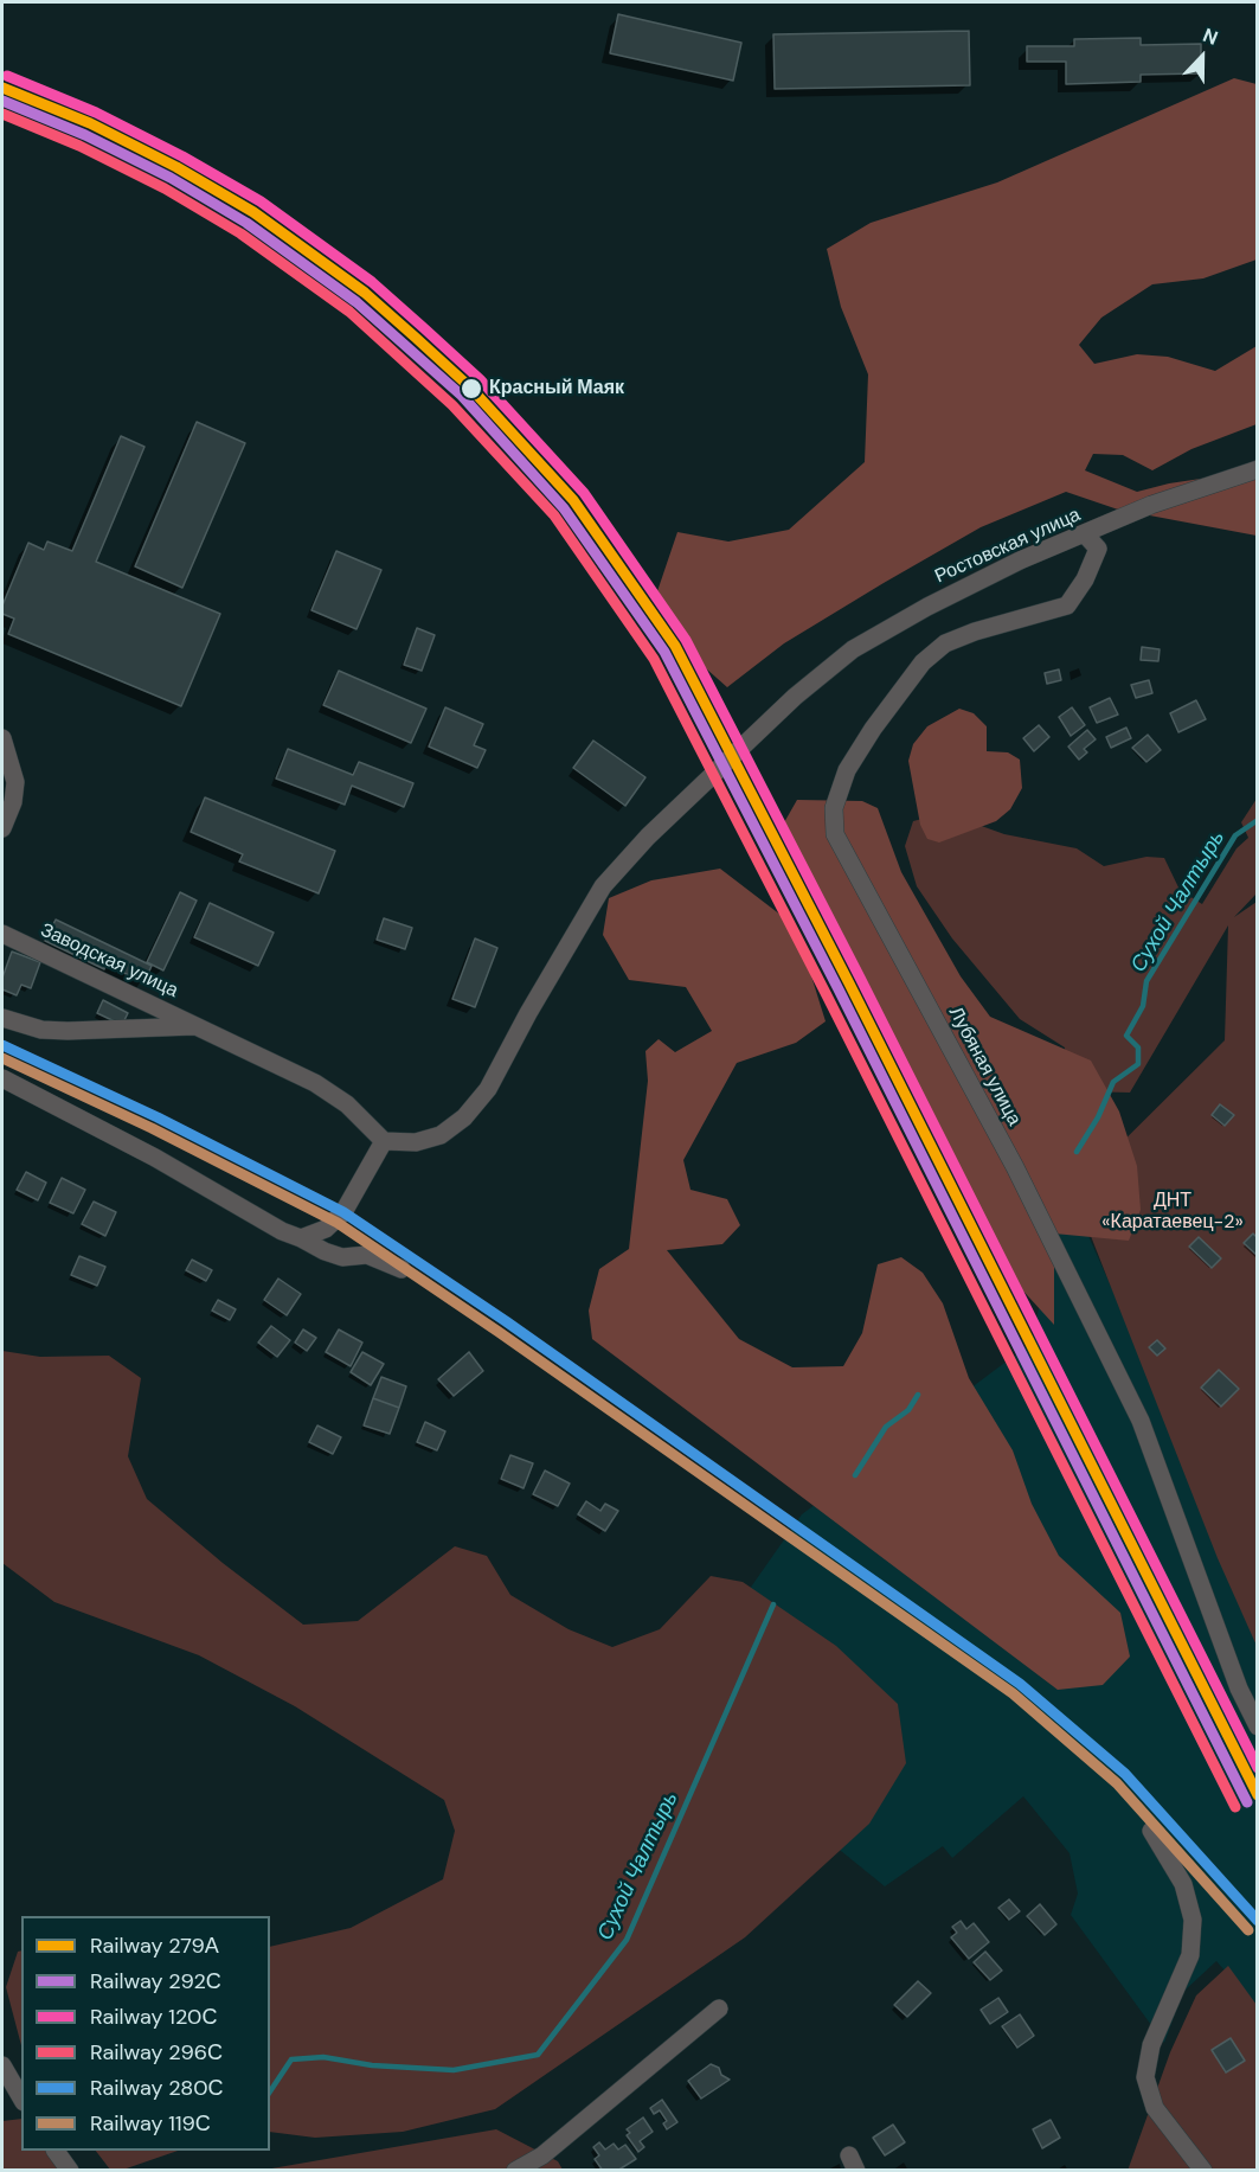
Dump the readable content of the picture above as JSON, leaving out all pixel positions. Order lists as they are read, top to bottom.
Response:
{
  "streets": {
    "street": ["Ростовская улица", "Заводская улица", "Лубяная улица"]
  },
  "crossings": [
    ["Ростовская улица", "Заводская улица"],
    ["Ростовская улица", "Лубяная улица"]
  ],
  "water": ["Сухой Чалтырь"],
  "parks": ["ДНТ «Каратаевец-2»"],
  "places": ["Красный Маяк"],
  "lines": [
    "rail line 120С",
    "rail line 279А",
    "rail line 292С",
    "rail line 296С",
    "rail line 280С",
    "rail line 119С"
  ],
  "legend": [
    "Railway 279А",
    "Railway 292С",
    "Railway 120С",
    "Railway 296С",
    "Railway 280С",
    "Railway 119С"
  ],
  "north": "top"
}
